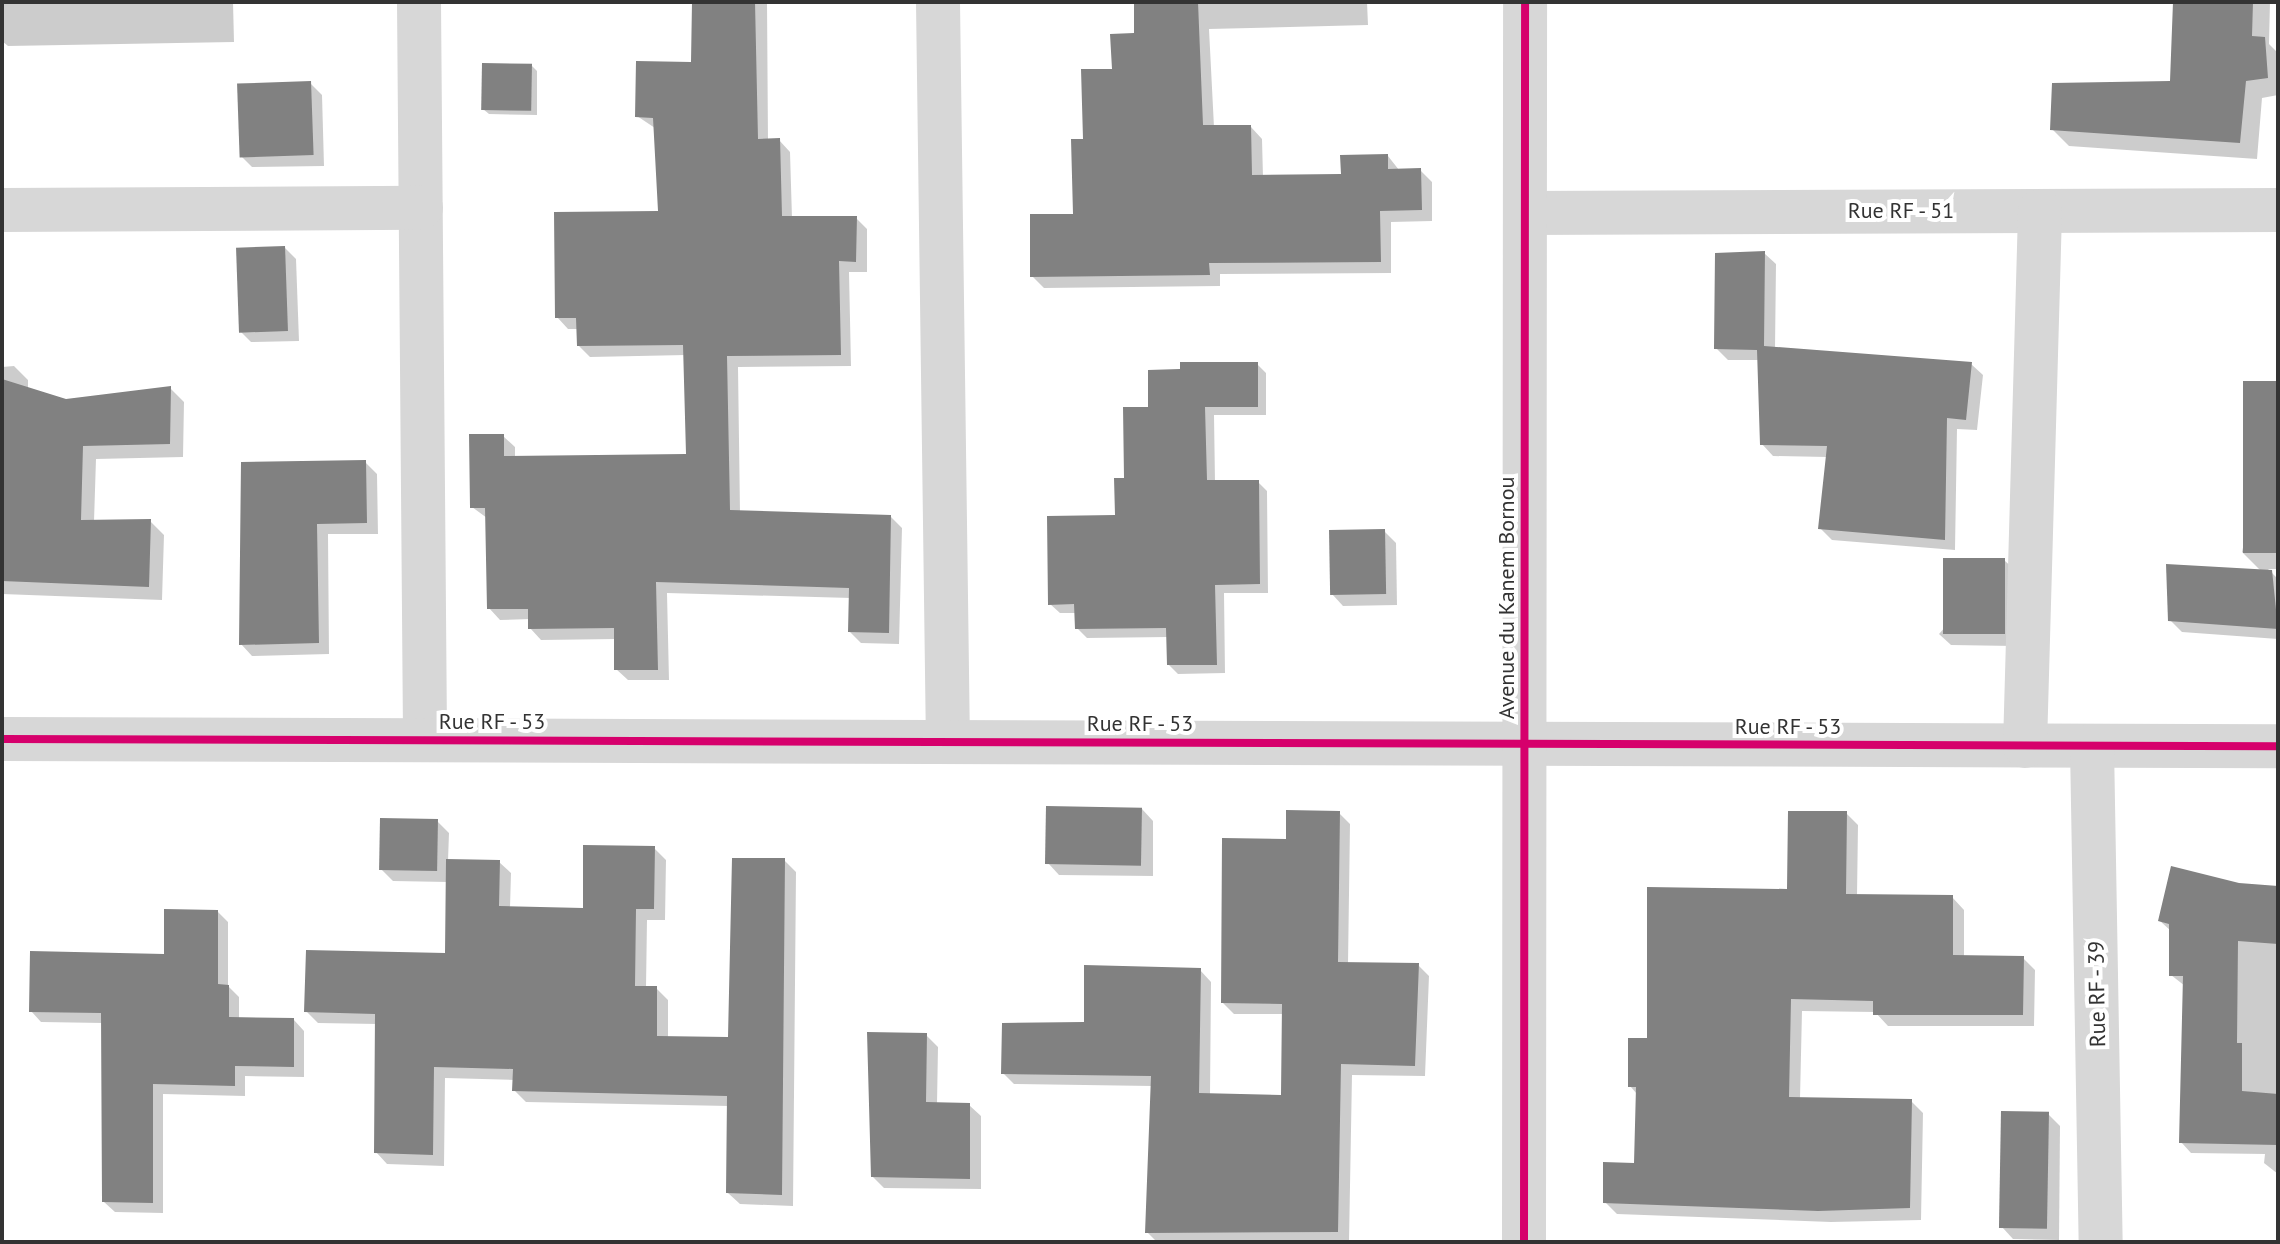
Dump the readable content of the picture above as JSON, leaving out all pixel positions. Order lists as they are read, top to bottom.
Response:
{
  "streets": {
    "street": [
      "Rue RF - 51",
      "Avenue du Kanem Bornou",
      "Rue RF - 53",
      "Rue RF - 39"
    ]
  },
  "crossings": [
    ["Rue RF - 51", "Avenue du Kanem Bornou"],
    ["Avenue du Kanem Bornou", "Rue RF - 53"],
    ["Rue RF - 53", "Rue RF - 39"]
  ]
}
